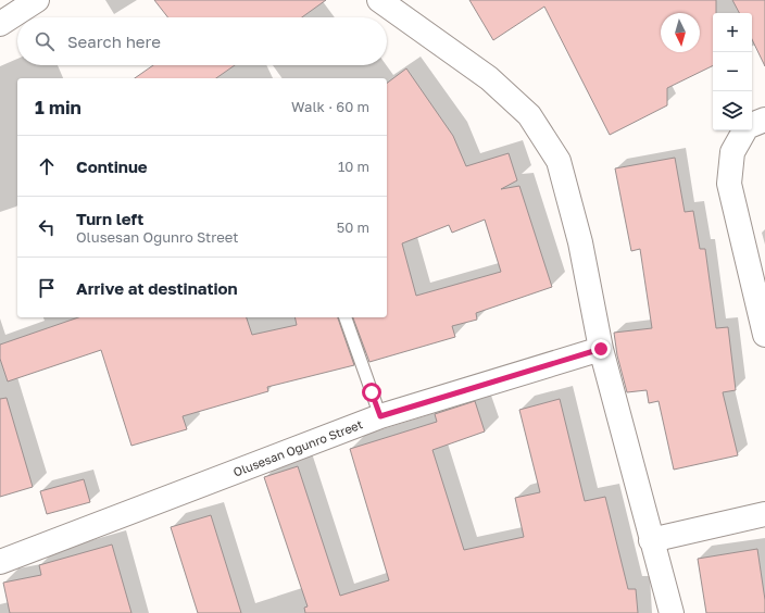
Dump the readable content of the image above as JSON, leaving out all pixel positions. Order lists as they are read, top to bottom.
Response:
{
  "streets": {
    "street": ["Olusesan Ogunro Street"]
  },
  "north": "bottom",
  "page": {
    "map_buttons": ["+", "−"],
    "search": "Search here",
    "heading": ["1 min", "Walk · 60 m"],
    "list": [
      ["Continue", "10 m"],
      ["Turn left", "Olusesan Ogunro Street", "50 m"],
      "Arrive at destination"
    ]
  }
}
